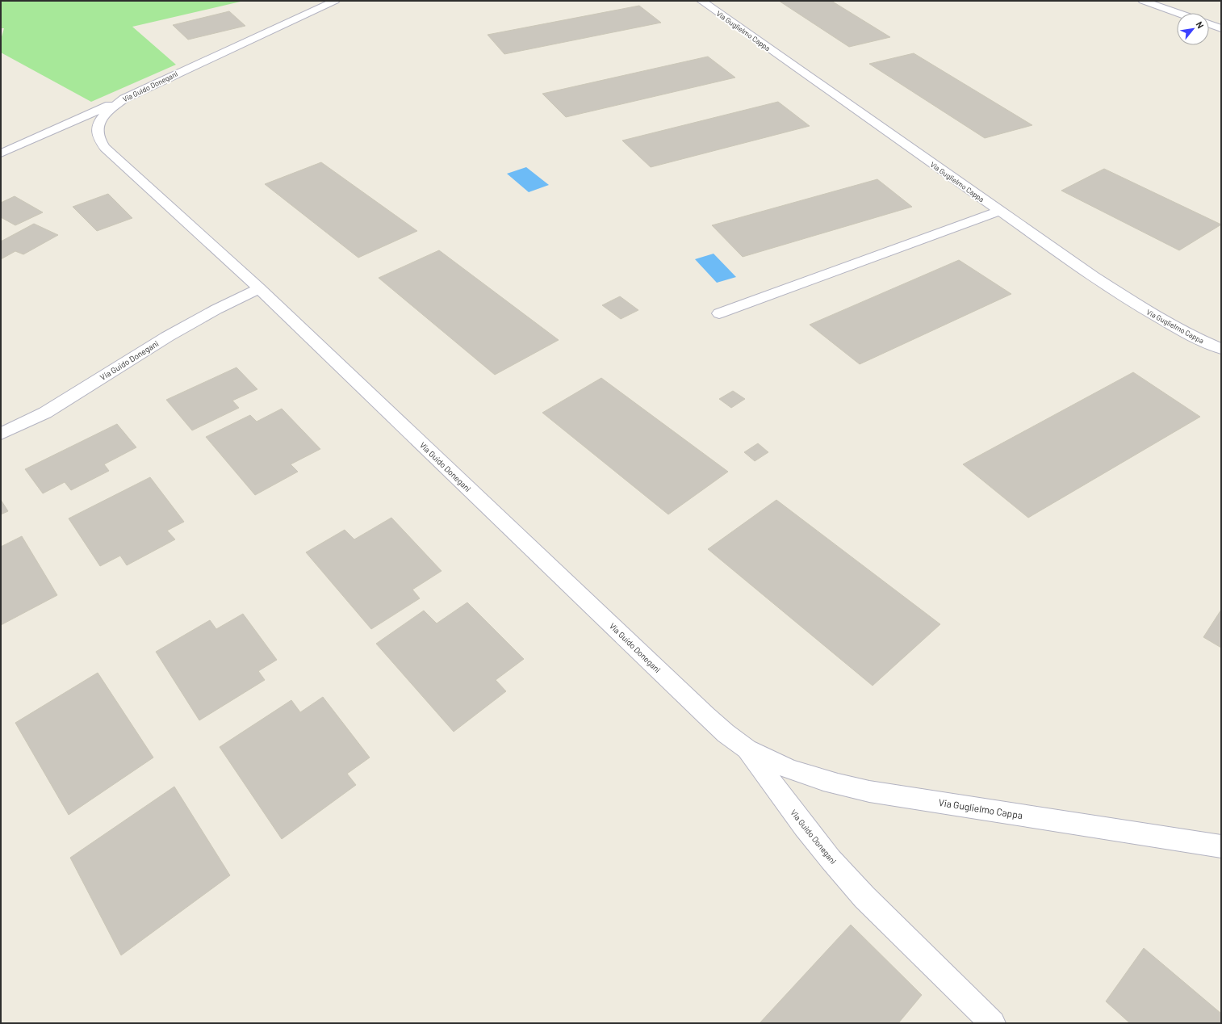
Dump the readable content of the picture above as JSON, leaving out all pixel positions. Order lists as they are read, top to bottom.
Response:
{
  "streets": {
    "street": ["Via Guglielmo Cappa", "Via Guido Donegani"]
  },
  "crossings": [
    ["Via Guglielmo Cappa", "Via Guido Donegani"]
  ],
  "north": "top right"
}
